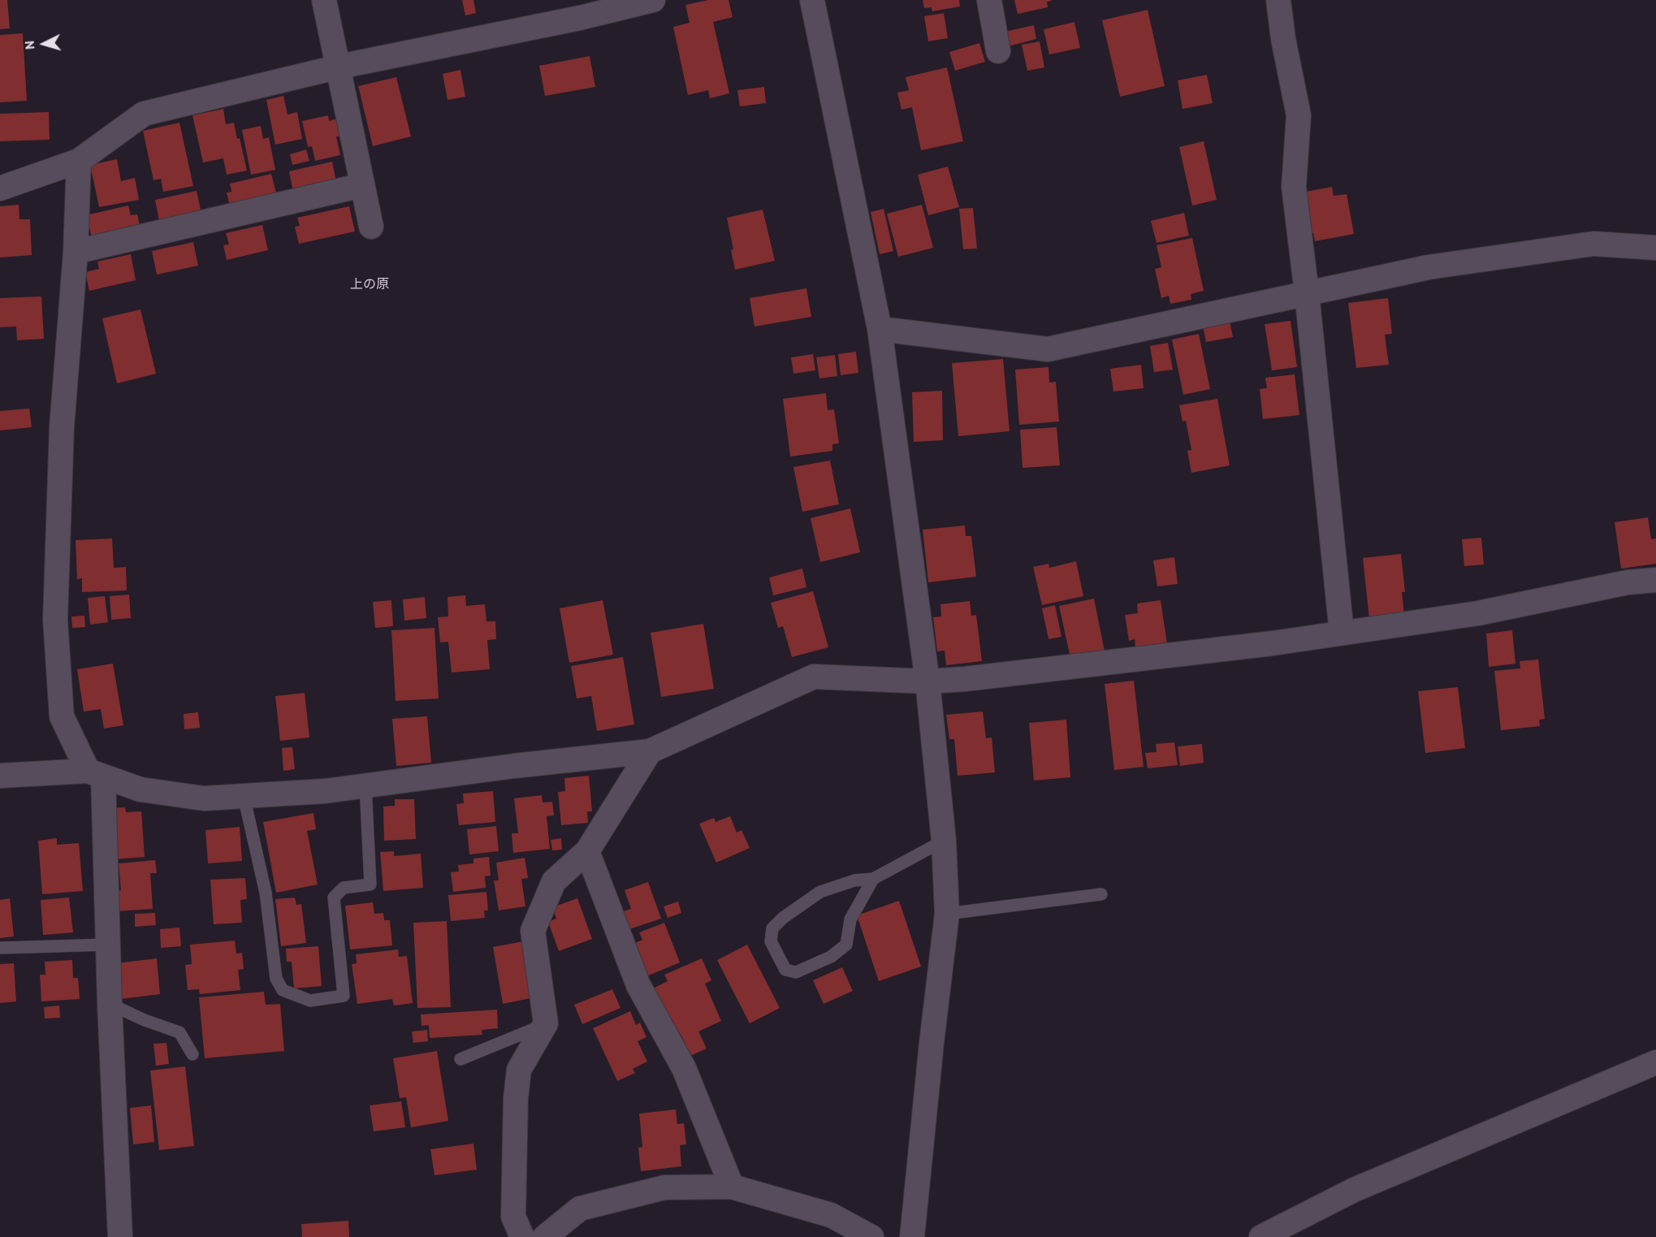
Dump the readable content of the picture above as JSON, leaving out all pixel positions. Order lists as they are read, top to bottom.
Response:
{
  "districts": ["上の原"],
  "north": "left"
}
